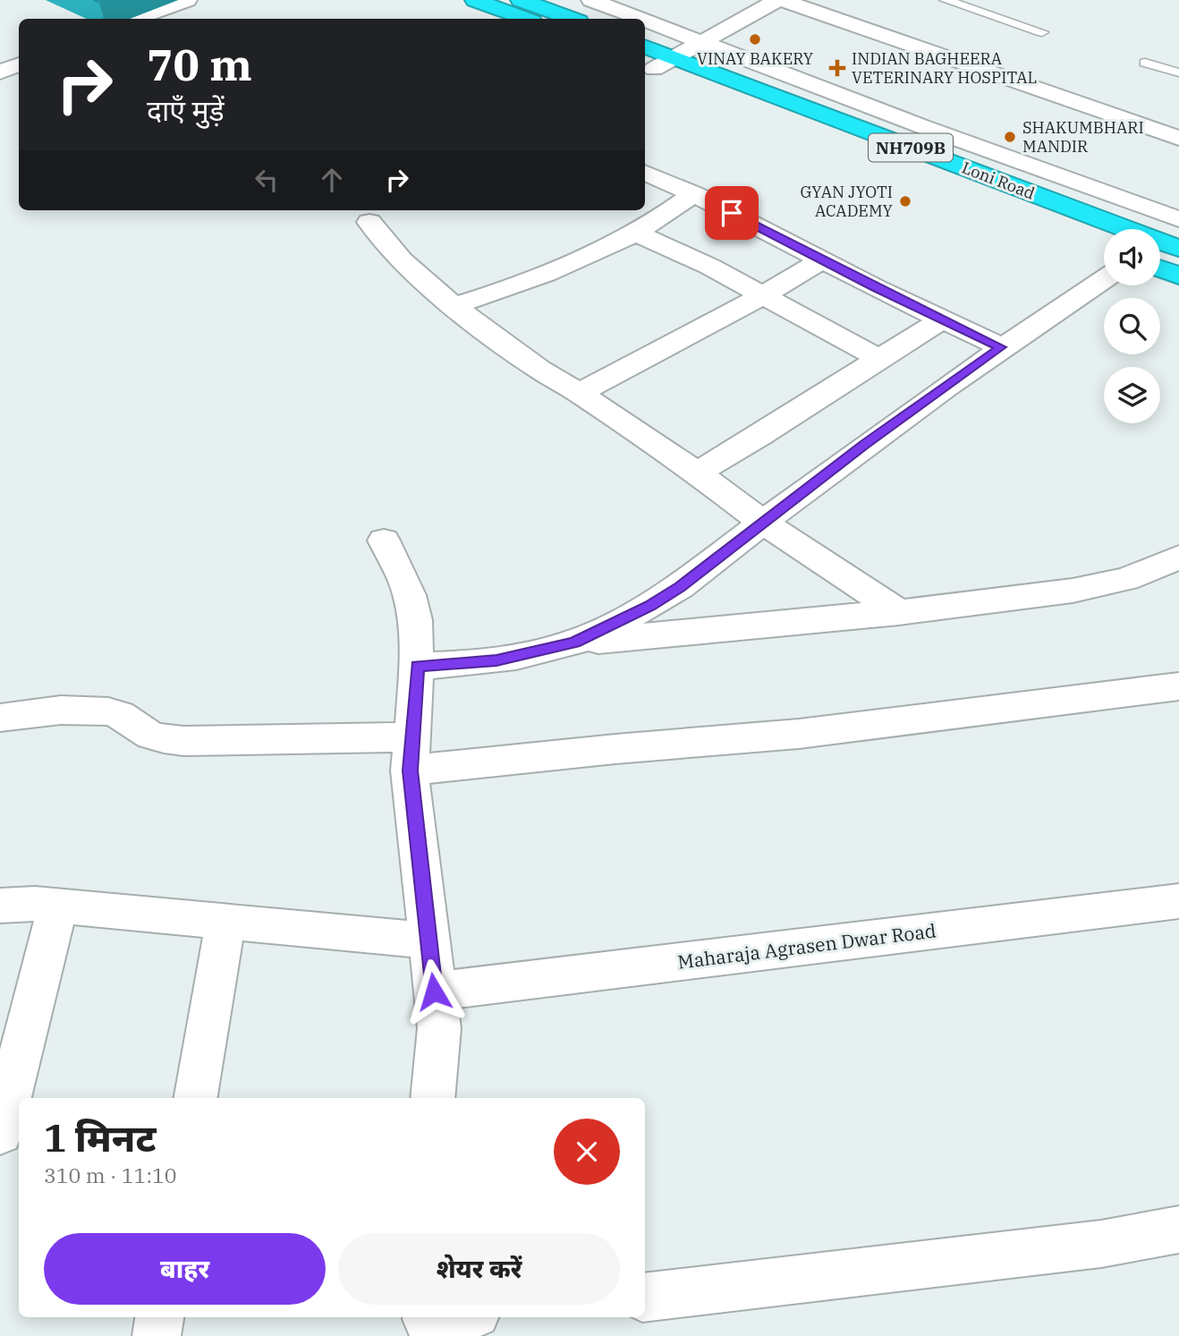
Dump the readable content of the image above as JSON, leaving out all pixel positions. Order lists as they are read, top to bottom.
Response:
{
  "streets": {
    "highway": ["NH709B", "Loni Road"],
    "street": ["Maharaja Agrasen Dwar Road"]
  },
  "places": {
    "other": ["VINAY BAKERY", "SHAKUMBHARI MANDIR", "GYAN JYOTI ACADEMY"],
    "health": ["INDIAN BAGHEERA VETERINARY HOSPITAL"]
  },
  "page": {
    "turn": ["70 m", "दाएँ मुड़ें"],
    "heading": ["1 मिनट", "310 m · 11:10"],
    "buttons": ["बाहर", "शेयर करें"]
  }
}
